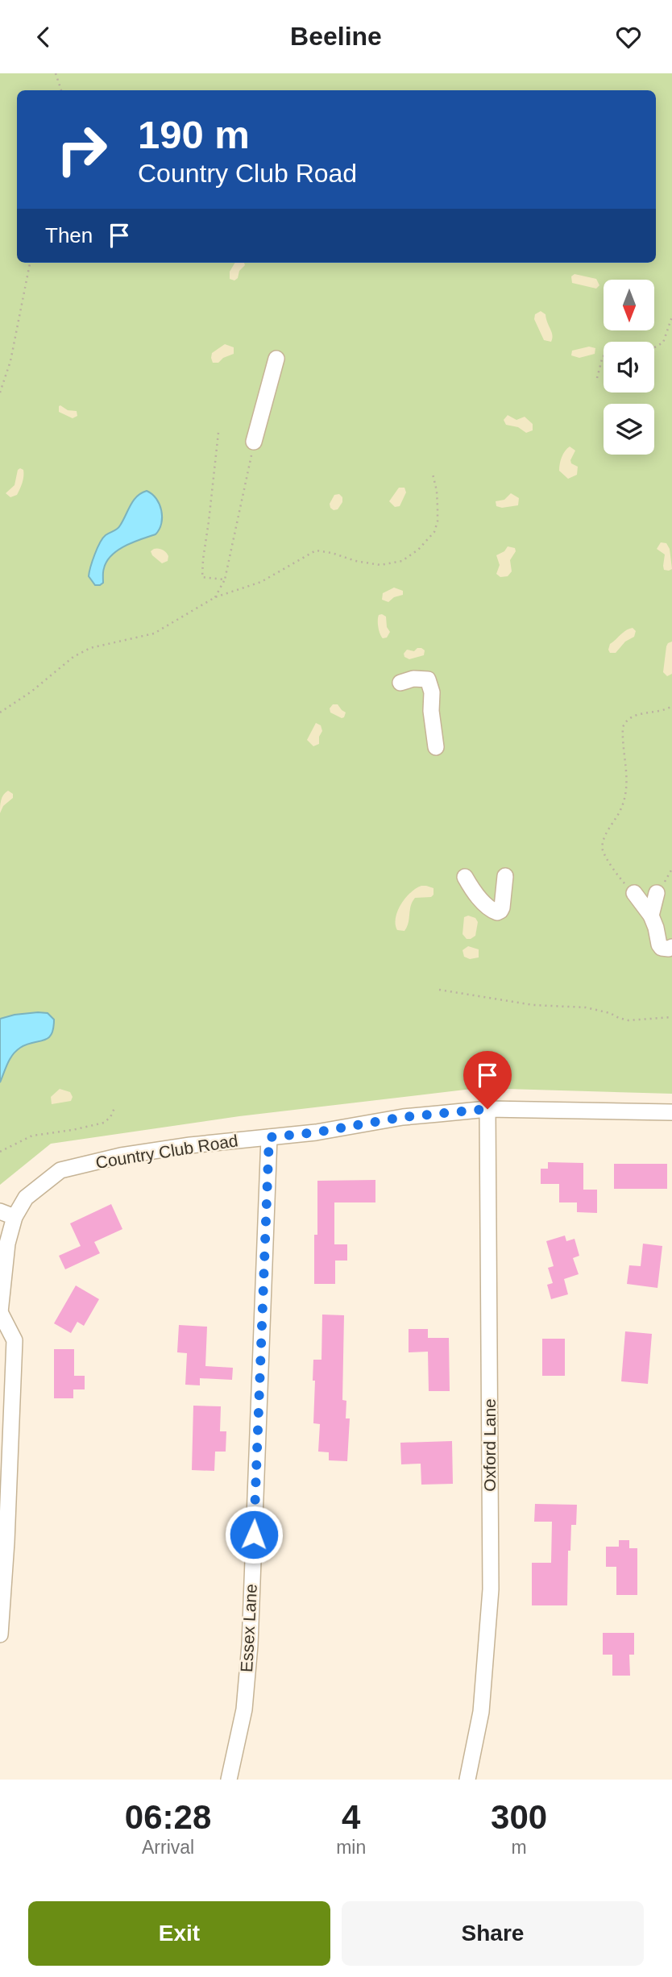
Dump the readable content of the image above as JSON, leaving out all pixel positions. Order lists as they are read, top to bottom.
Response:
{
  "streets": {
    "street": ["Country Club Road", "Oxford Lane", "Essex Lane"]
  },
  "crossings": [
    ["Country Club Road", "Oxford Lane"],
    ["Country Club Road", "Essex Lane"]
  ],
  "north": "bottom",
  "page": {
    "header": "Beeline",
    "turn": ["190 m", "Country Club Road"],
    "then": "Then",
    "eta": [
      "06:28",
      "Arrival",
      "4",
      "min",
      "300",
      "m"
    ],
    "buttons": ["Exit", "Share"]
  }
}
